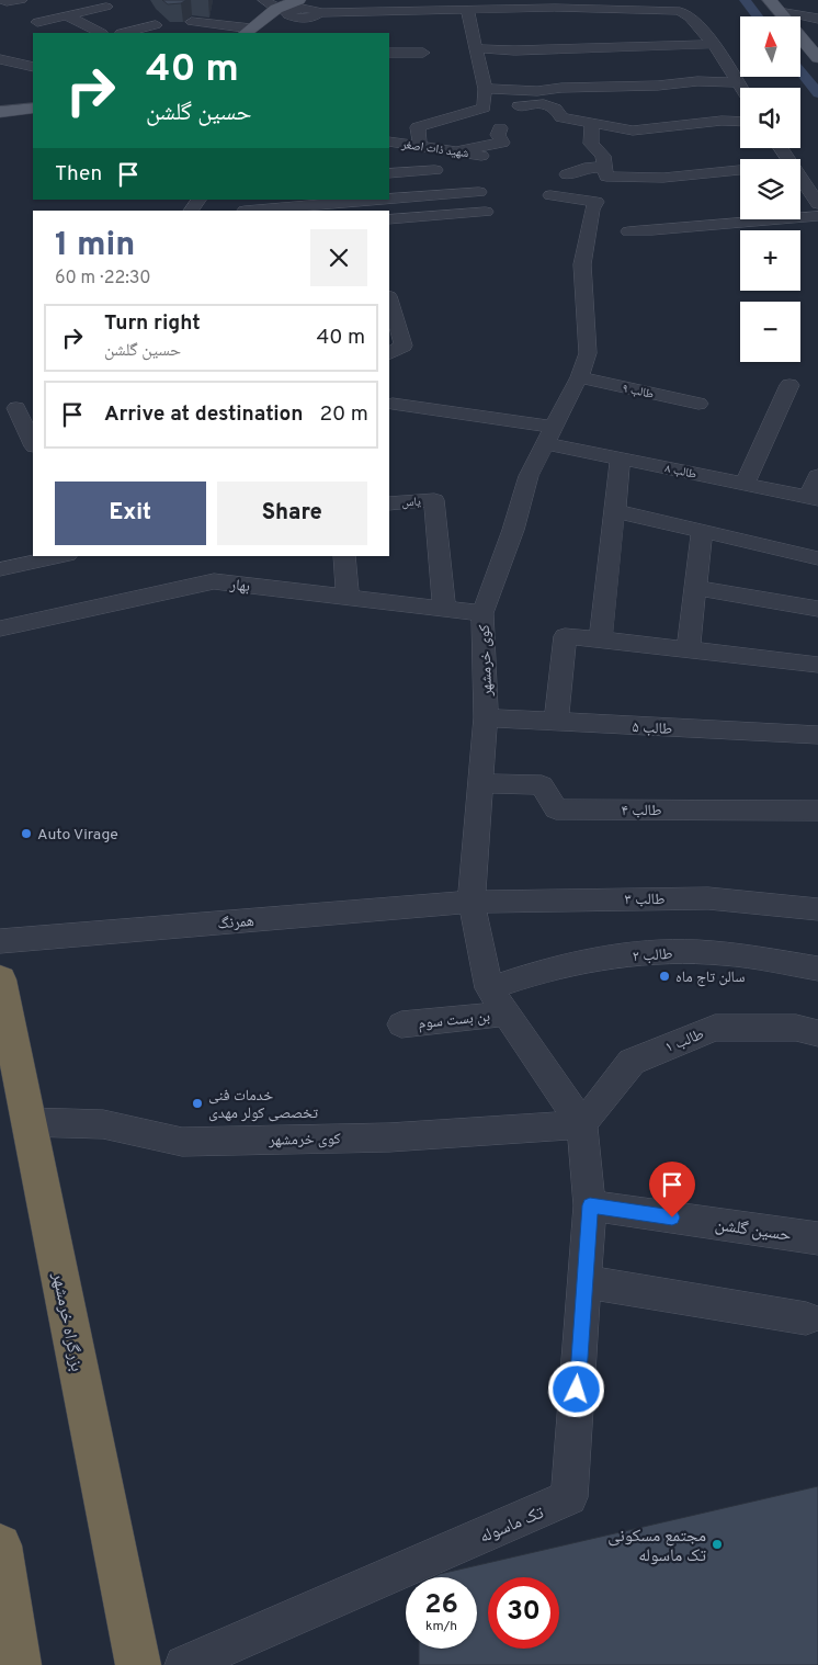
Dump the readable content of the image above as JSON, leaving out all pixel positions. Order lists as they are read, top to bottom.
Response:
{
  "streets": {
    "highway": ["بزرگراه خرمشهر"],
    "street": [
      "شهید ذات اصغر",
      "طالب ۹",
      "طالب ۸",
      "یاس",
      "بهار",
      "کوی خرمشهر",
      "طالب ۵",
      "طالب ۴",
      "طالب ۳",
      "همرنگ",
      "طالب ۲",
      "بن بست سوم",
      "طالب ۱",
      "حسین گلشن",
      "تک ماسوله"
    ]
  },
  "crossings": [
    ["طالب ۹", "کوی خرمشهر"],
    ["طالب ۸", "کوی خرمشهر"],
    ["یاس", "بهار"],
    ["بهار", "کوی خرمشهر"],
    ["کوی خرمشهر", "طالب ۵"],
    ["کوی خرمشهر", "طالب ۴"],
    ["کوی خرمشهر", "طالب ۳"],
    ["کوی خرمشهر", "همرنگ"],
    ["کوی خرمشهر", "طالب ۲"],
    ["کوی خرمشهر", "بن بست سوم"],
    ["کوی خرمشهر", "طالب ۱"],
    ["کوی خرمشهر", "حسین گلشن"],
    ["کوی خرمشهر", "بزرگراه خرمشهر"],
    ["کوی خرمشهر", "تک ماسوله"],
    ["طالب ۳", "همرنگ"],
    ["حسین گلشن", "تک ماسوله"]
  ],
  "places": [
    "Auto Virage",
    "سالن تاج ماه",
    "خدمات فنی تخصصی کولر مهدی",
    "مجتمع مسکونی تک ماسوله"
  ],
  "north": "top",
  "page": {
    "map_buttons": ["+", "−"],
    "turn": ["40 m", "حسین گلشن"],
    "then": "Then",
    "heading": ["1 min", "60 m · 22:30"],
    "list": [
      {
        "name": "Turn right",
        "note": "حسین گلشن",
        "value": "40 m"
      },
      {
        "name": "Arrive at destination",
        "value": "20 m"
      }
    ],
    "buttons": ["Exit", "Share"],
    "speed": "26 km/h",
    "limit": "30"
  }
}
